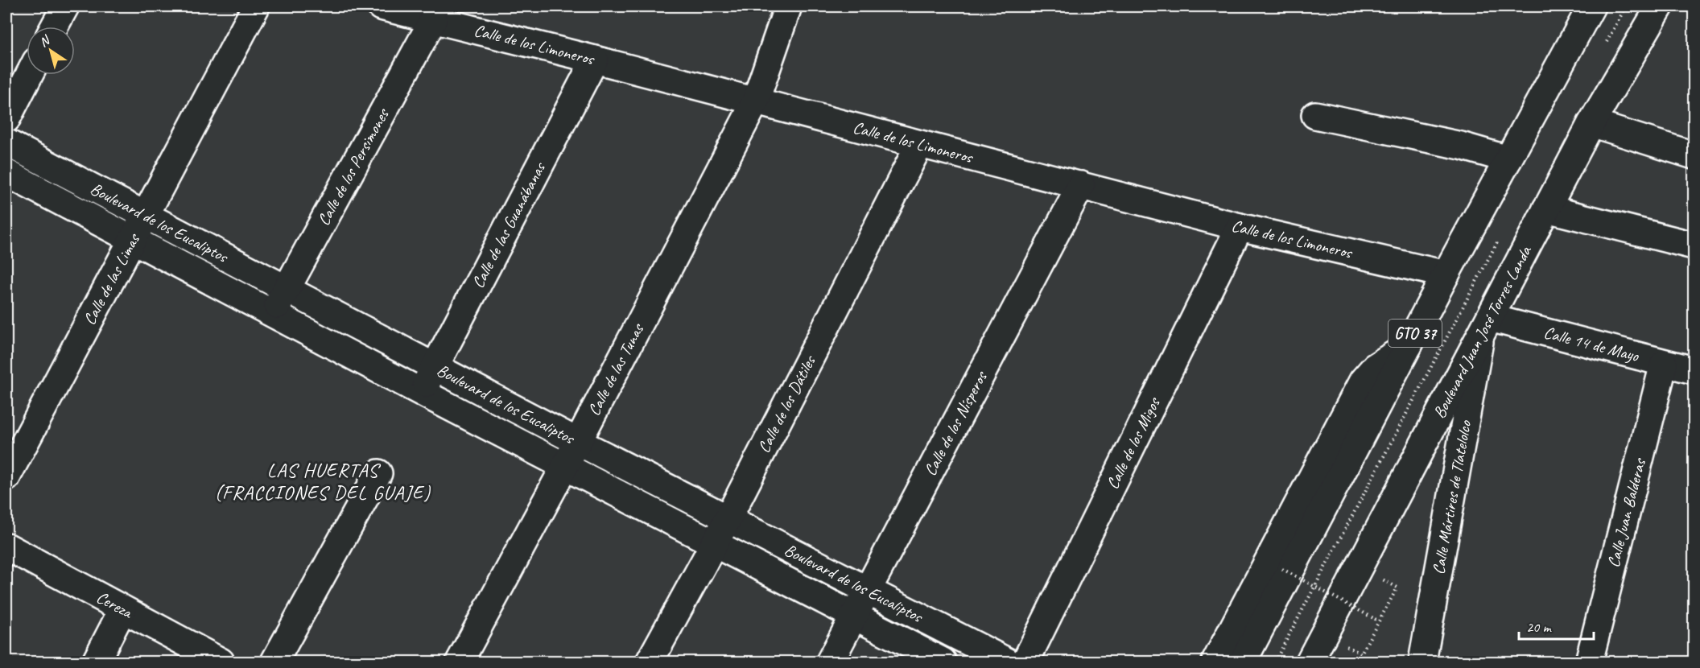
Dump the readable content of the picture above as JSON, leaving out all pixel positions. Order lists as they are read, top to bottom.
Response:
{
  "streets": {
    "street": [
      "Calle de los Limoneros",
      "Calle de los Persimones",
      "Boulevard de los Eucaliptos",
      "Calle de las Guanábanas",
      "Calle de las Limas",
      "Boulevard Juan José Torres Landa",
      "GTO 37",
      "Calle 14 de Mayo",
      "Calle de las Tunas",
      "Calle de los Dátiles",
      "Calle de los Nísperos",
      "Calle de los Migos",
      "Calle Mártires de Tlatelolco",
      "Calle Juan Balderas",
      "Cereza"
    ]
  },
  "crossings": [
    ["Calle de los Limoneros", "Calle de los Persimones"],
    ["Calle de los Limoneros", "Calle de las Guanábanas"],
    ["Calle de los Limoneros", "GTO 37"],
    ["Calle de los Limoneros", "Calle de las Tunas"],
    ["Calle de los Limoneros", "Calle de los Dátiles"],
    ["Calle de los Limoneros", "Calle de los Nísperos"],
    ["Calle de los Limoneros", "Calle de los Migos"],
    ["Calle de los Persimones", "Boulevard de los Eucaliptos"],
    ["Boulevard de los Eucaliptos", "Calle de las Guanábanas"],
    ["Boulevard de los Eucaliptos", "Calle de las Limas"],
    ["Boulevard de los Eucaliptos", "Calle de las Tunas"],
    ["Boulevard de los Eucaliptos", "Calle de los Dátiles"],
    ["Boulevard de los Eucaliptos", "Calle de los Nísperos"],
    ["Boulevard Juan José Torres Landa", "Calle 14 de Mayo"],
    ["Boulevard Juan José Torres Landa", "Calle Mártires de Tlatelolco"],
    ["Calle 14 de Mayo", "Calle Mártires de Tlatelolco"],
    ["Calle 14 de Mayo", "Calle Juan Balderas"]
  ],
  "districts": ["LAS HUERTAS (FRACCIONES DEL GUAJE)"],
  "scale_bar": "20 m",
  "north": "top left"
}
